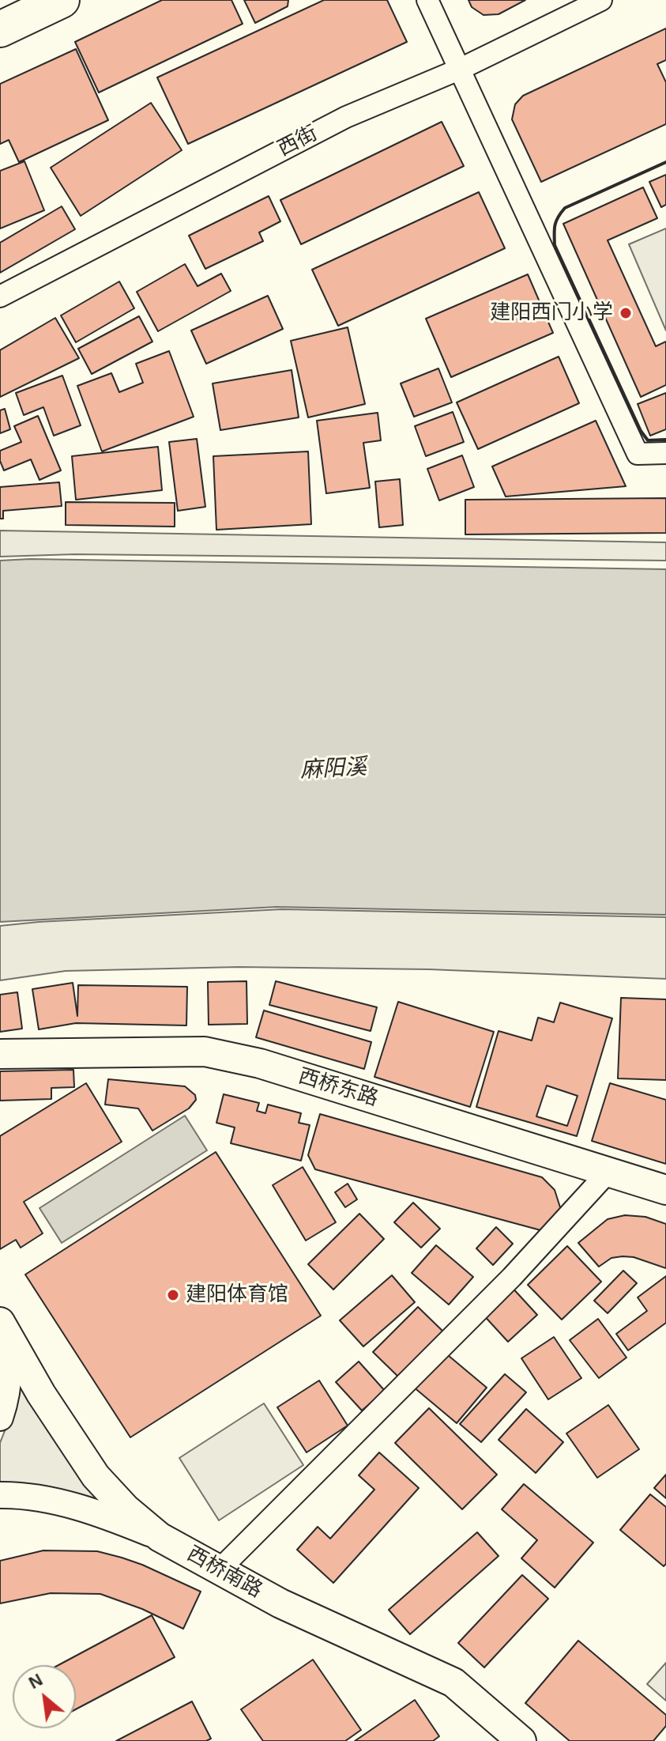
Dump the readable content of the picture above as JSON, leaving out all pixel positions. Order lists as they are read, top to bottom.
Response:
{
  "streets": {
    "main road": ["西桥东路", "西桥南路"],
    "street": ["西街"]
  },
  "water": ["麻阳溪"],
  "places": ["建阳西门小学", "建阳体育馆"],
  "north": "top left"
}
